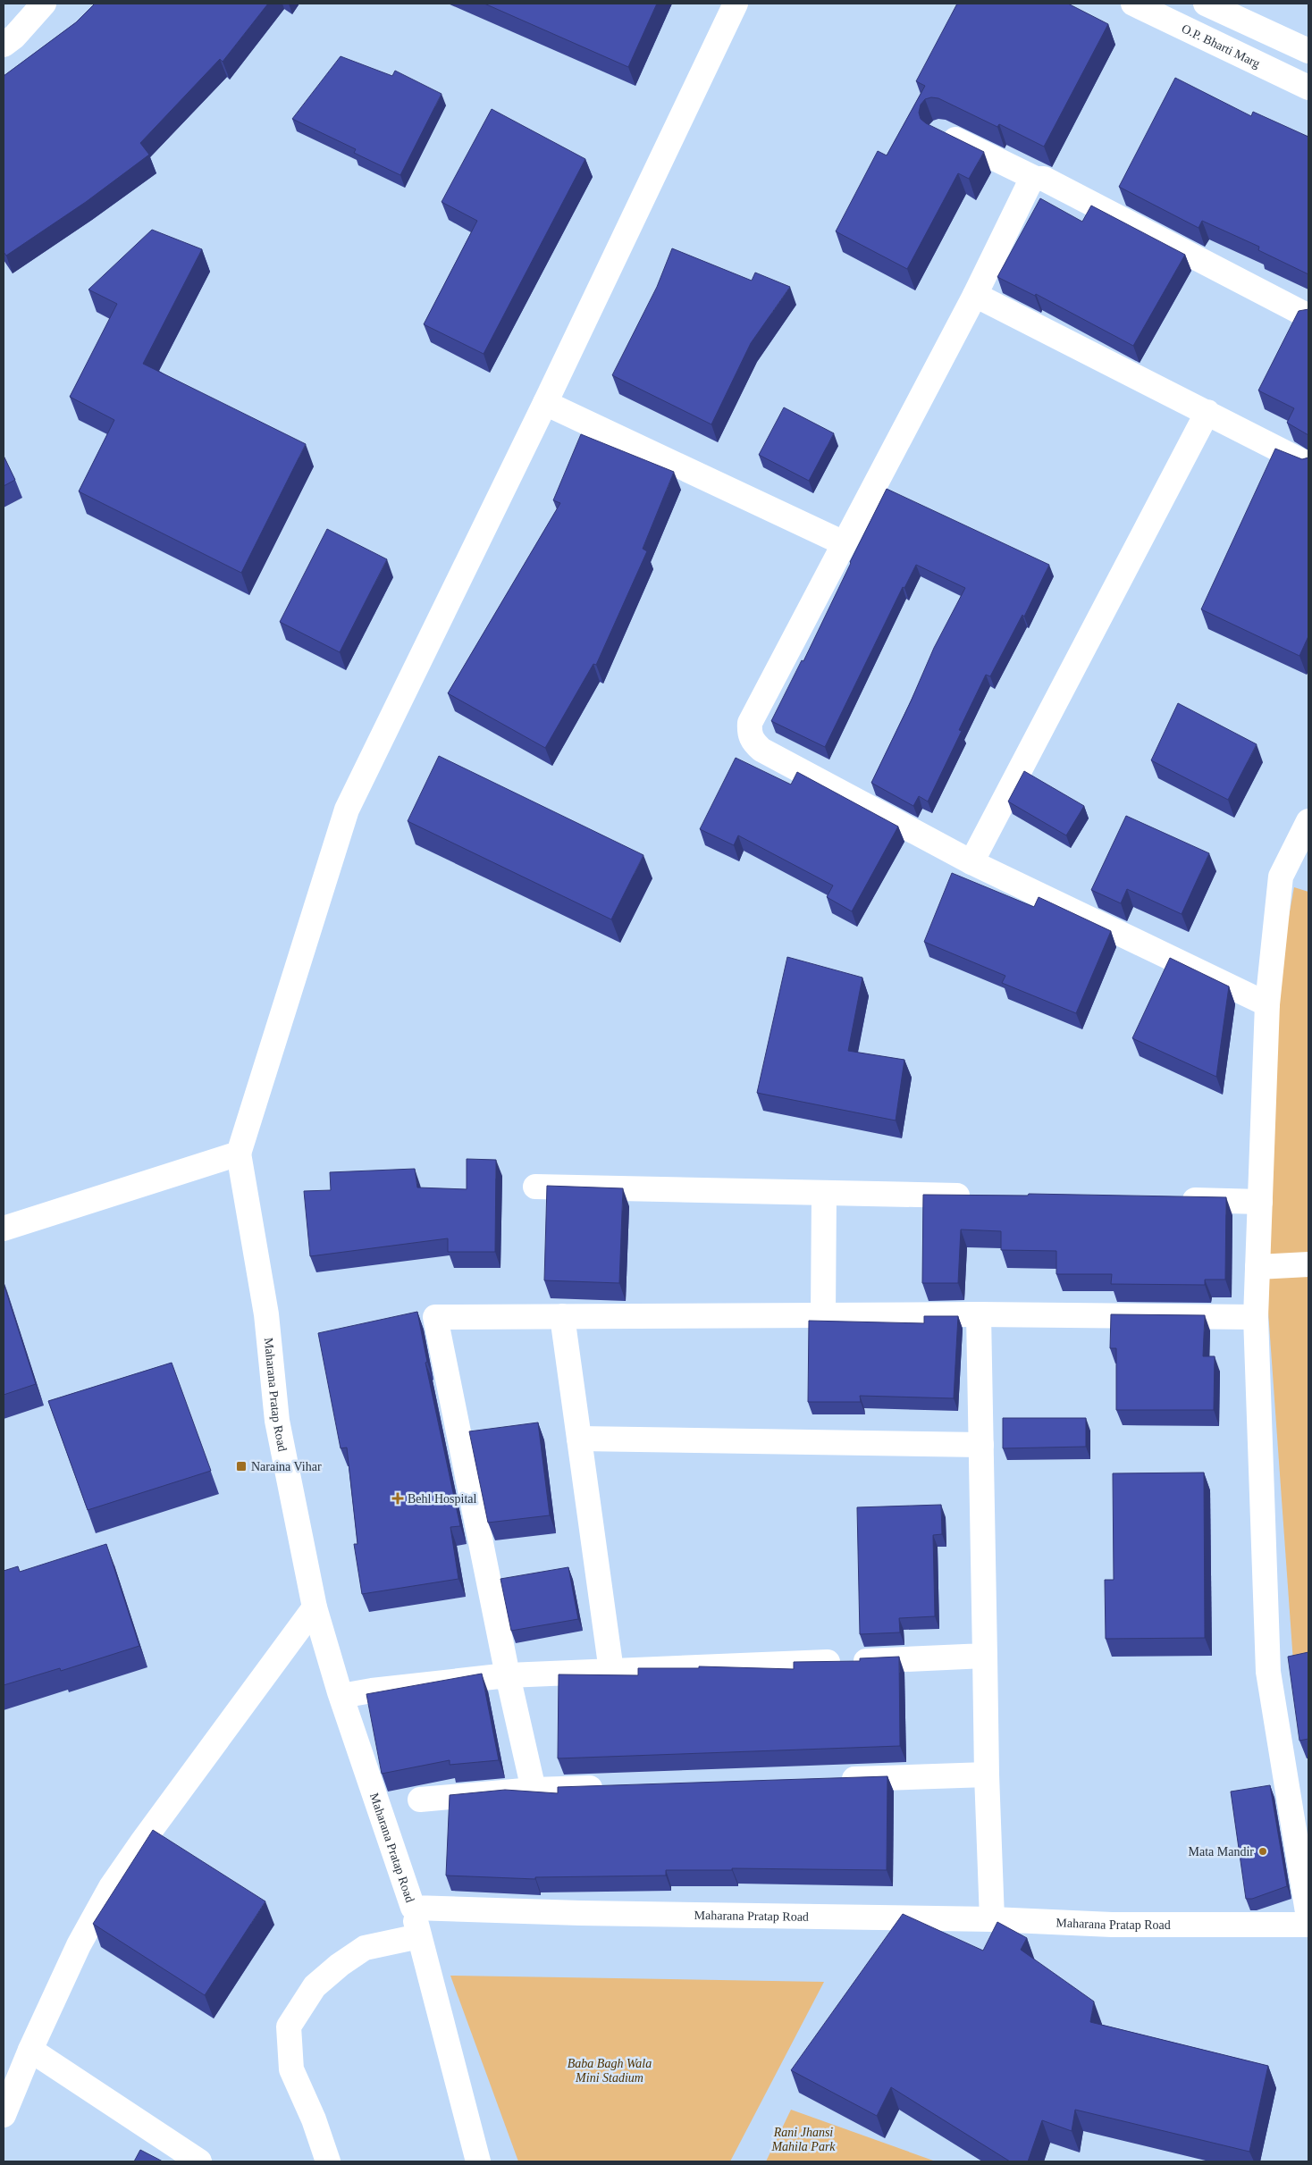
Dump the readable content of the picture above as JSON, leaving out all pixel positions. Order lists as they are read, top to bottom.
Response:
{
  "streets": {
    "street": ["O.P. Bharti Marg", "Maharana Pratap Road"]
  },
  "parks": ["Baba Bagh Wala Mini Stadium", "Rani Jhansi Mahila Park"],
  "places": {
    "transit": ["Naraina Vihar"],
    "health": ["Behl Hospital"],
    "other": ["Mata Mandir"]
  }
}
